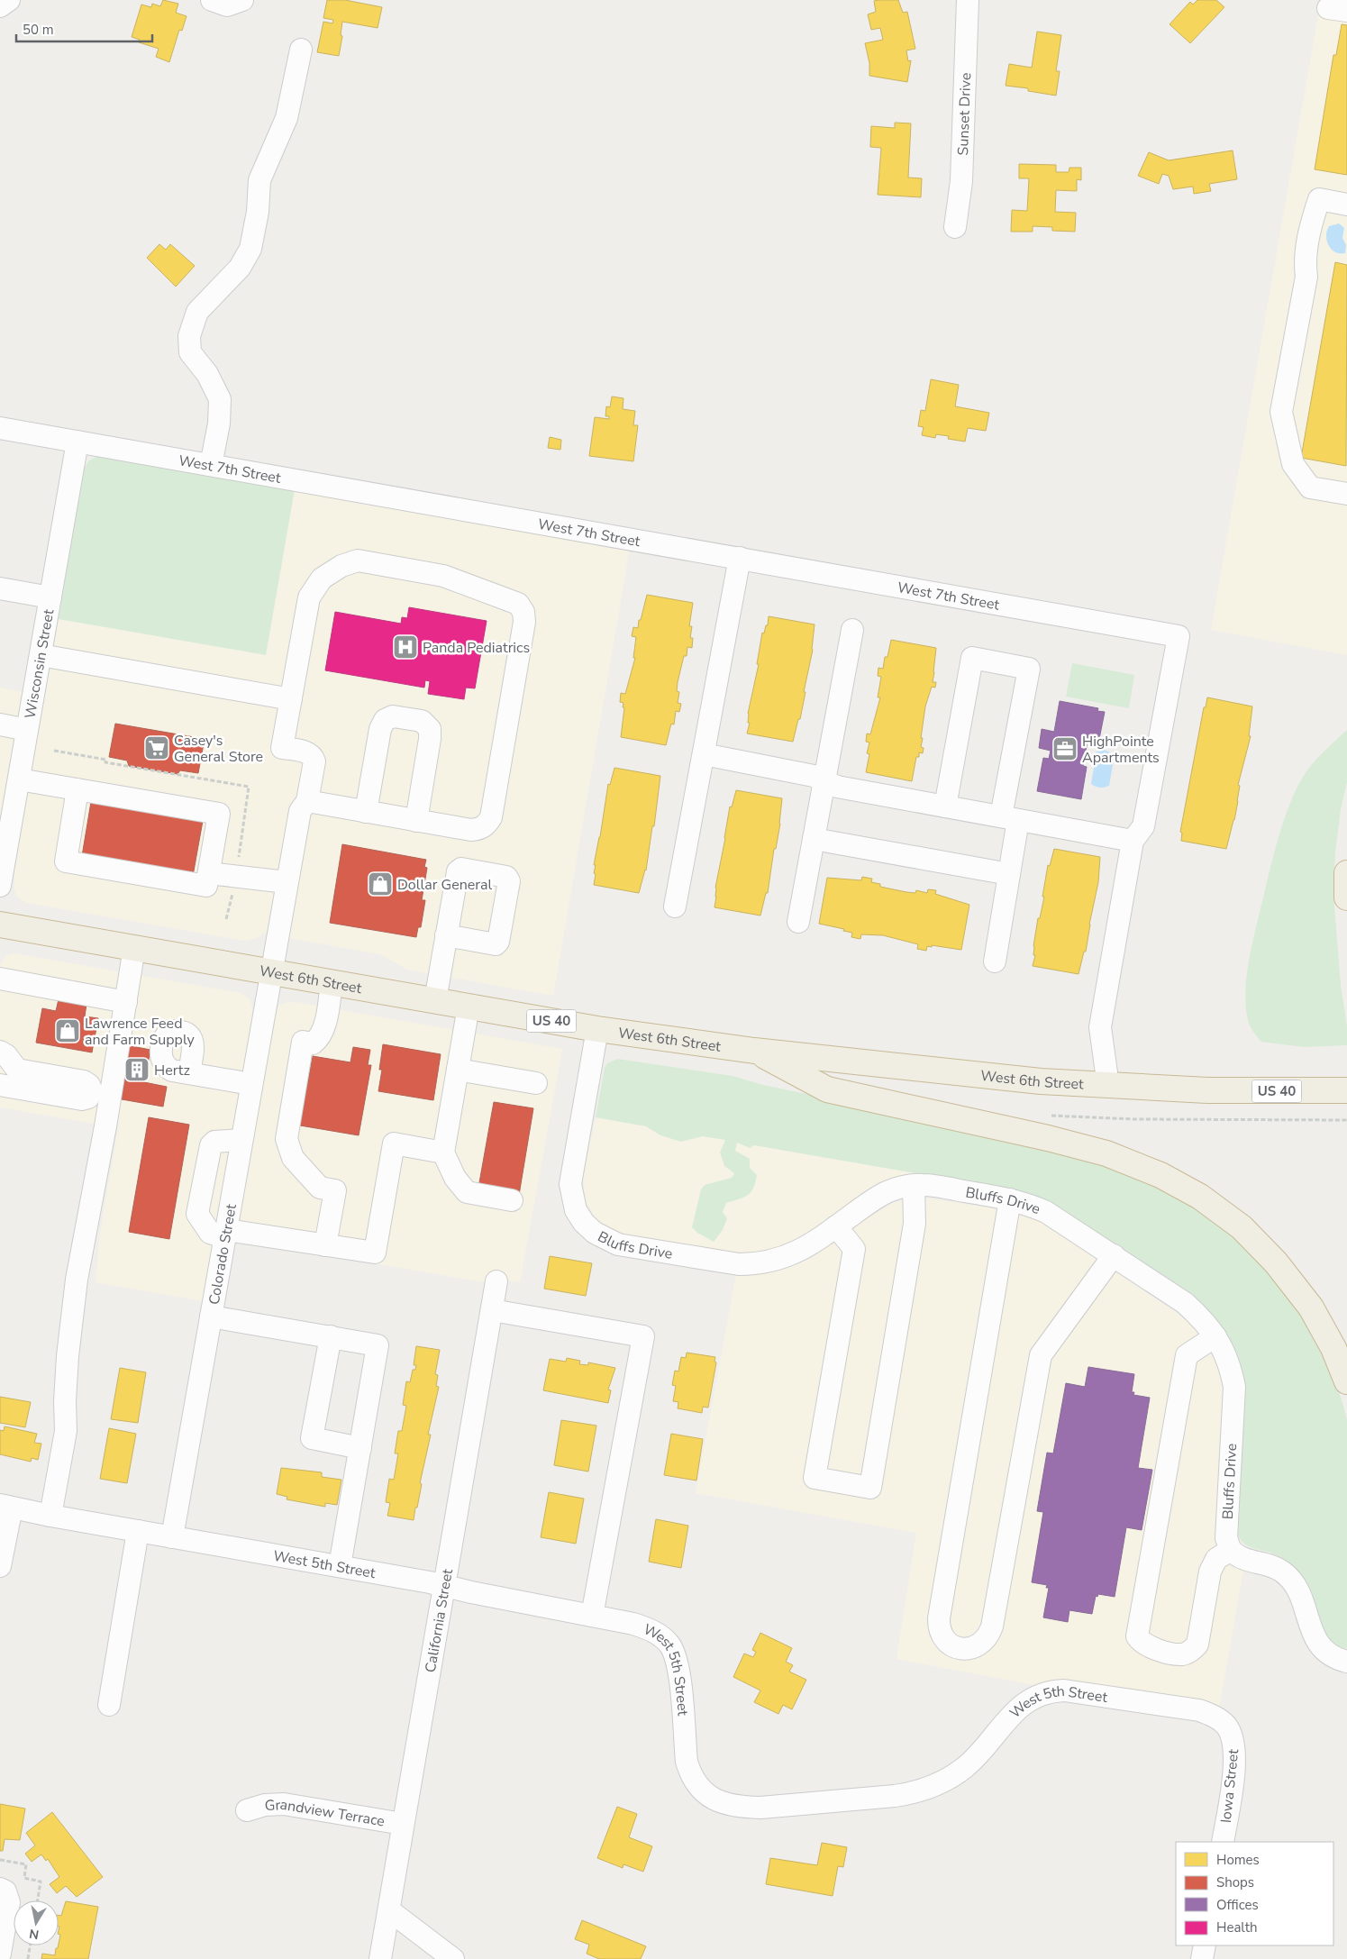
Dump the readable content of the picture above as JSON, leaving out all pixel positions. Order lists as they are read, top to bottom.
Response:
{
  "streets": {
    "highway": ["West 6th Street", "US 40"],
    "street": [
      "Sunset Drive",
      "West 7th Street",
      "Wisconsin Street",
      "Bluffs Drive",
      "Colorado Street",
      "West 5th Street",
      "California Street",
      "Iowa Street",
      "Grandview Terrace"
    ]
  },
  "crossings": [
    ["West 7th Street", "Wisconsin Street"],
    ["West 6th Street", "Bluffs Drive"],
    ["West 6th Street", "Colorado Street"],
    ["Colorado Street", "West 5th Street"],
    ["West 5th Street", "California Street"],
    ["West 5th Street", "Iowa Street"],
    ["California Street", "Grandview Terrace"]
  ],
  "places": {
    "hospital": ["Panda Pediatrics"],
    "supermarket": ["Casey's General Store"],
    "office": ["HighPointe Apartments"],
    "shop": ["Dollar General", "Lawrence Feed and Farm Supply"],
    "building": ["Hertz"]
  },
  "legend": [
    "Homes",
    "Shops",
    "Offices",
    "Health"
  ],
  "scale_bar": "50 m",
  "north": "bottom"
}
